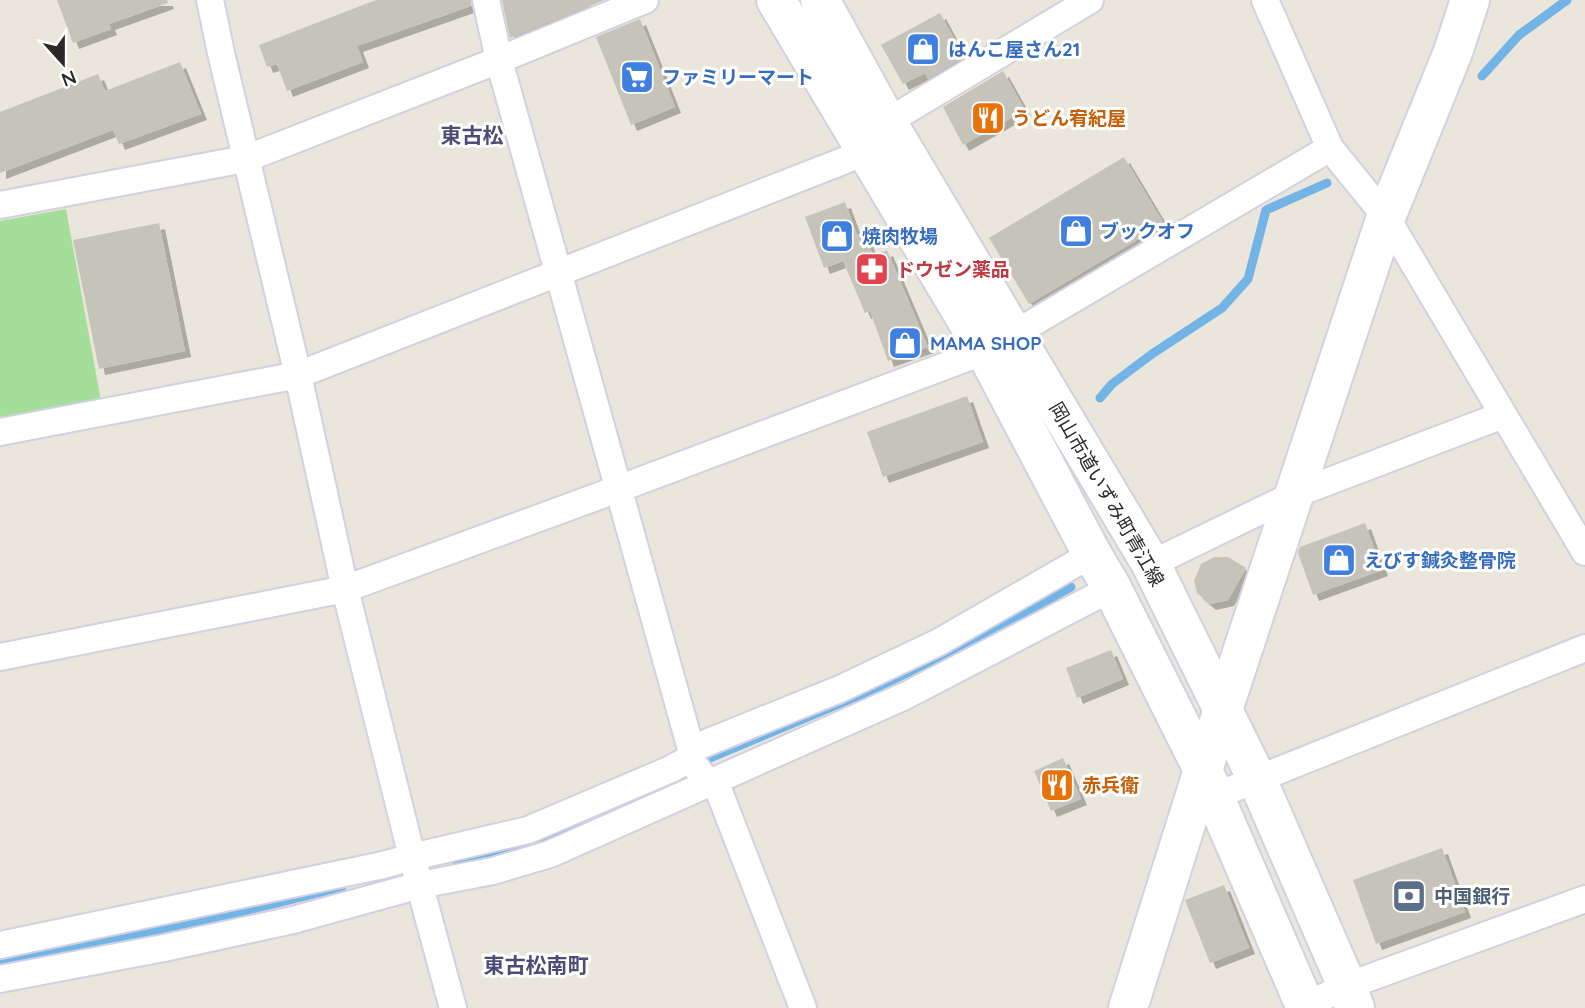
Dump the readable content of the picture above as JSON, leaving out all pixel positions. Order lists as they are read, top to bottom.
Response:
{
  "streets": {
    "street": ["岡山市道いずみ町青江線"]
  },
  "districts": ["東古松", "東古松南町"],
  "places": {
    "shop": [
      "はんこ屋さん21",
      "ブックオフ",
      "焼肉牧場",
      "MAMA SHOP",
      "えびす鍼灸整骨院"
    ],
    "supermarket": ["ファミリーマート"],
    "restaurant": ["うどん宥紀屋", "赤兵衛"],
    "pharmacy": ["ドウゼン薬品"],
    "bank": ["中国銀行"]
  },
  "north": "bottom"
}
